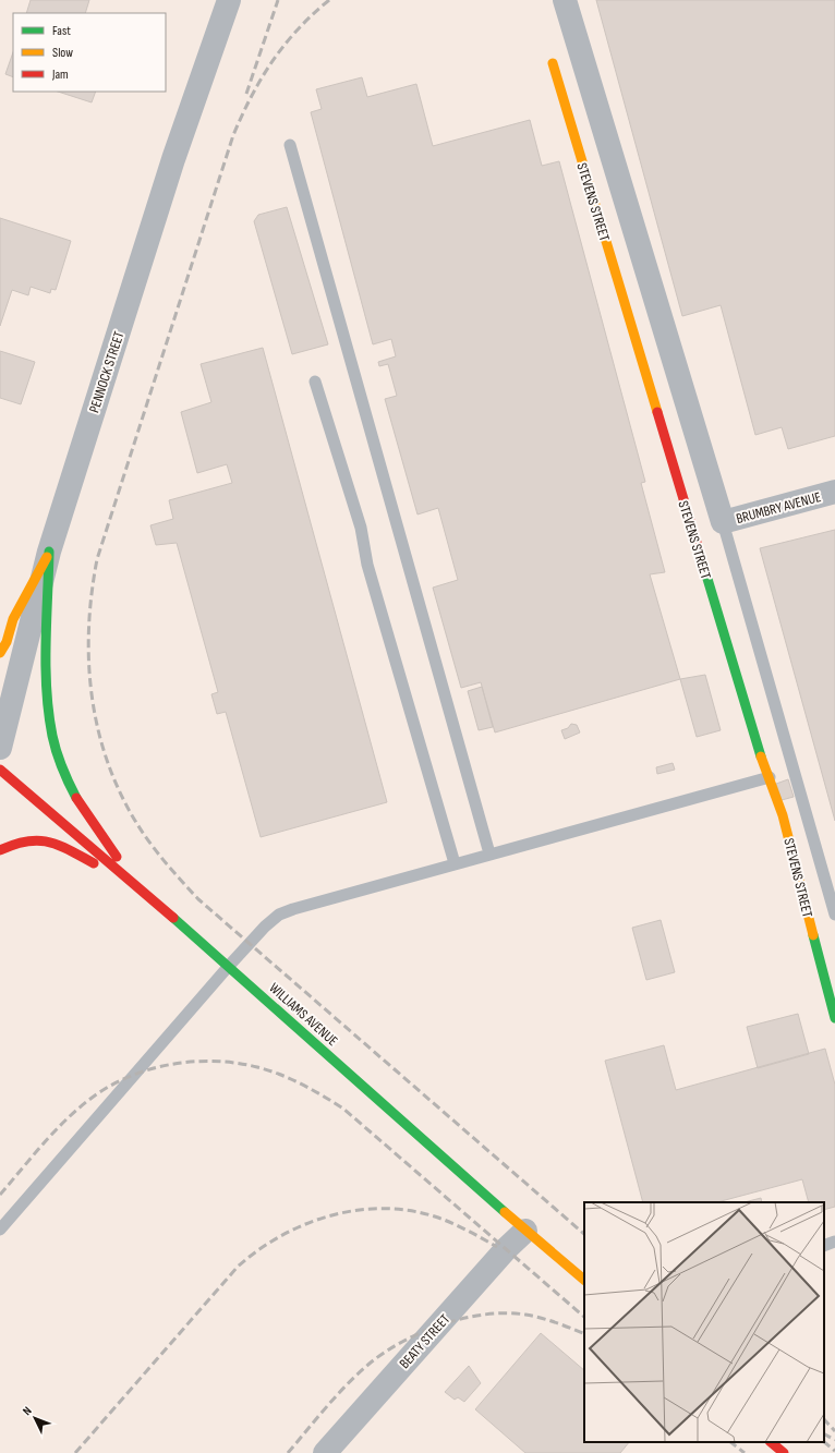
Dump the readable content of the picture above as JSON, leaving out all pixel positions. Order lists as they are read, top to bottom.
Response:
{
  "streets": {
    "street": [
      "STEVENS STREET",
      "PENNOCK STREET",
      "BRUMBRY AVENUE",
      "WILLIAMS AVENUE",
      "BEATY STREET"
    ]
  },
  "crossings": [
    ["WILLIAMS AVENUE", "BEATY STREET"]
  ],
  "legend": ["Fast", "Slow", "Jam"],
  "north": "top left"
}
